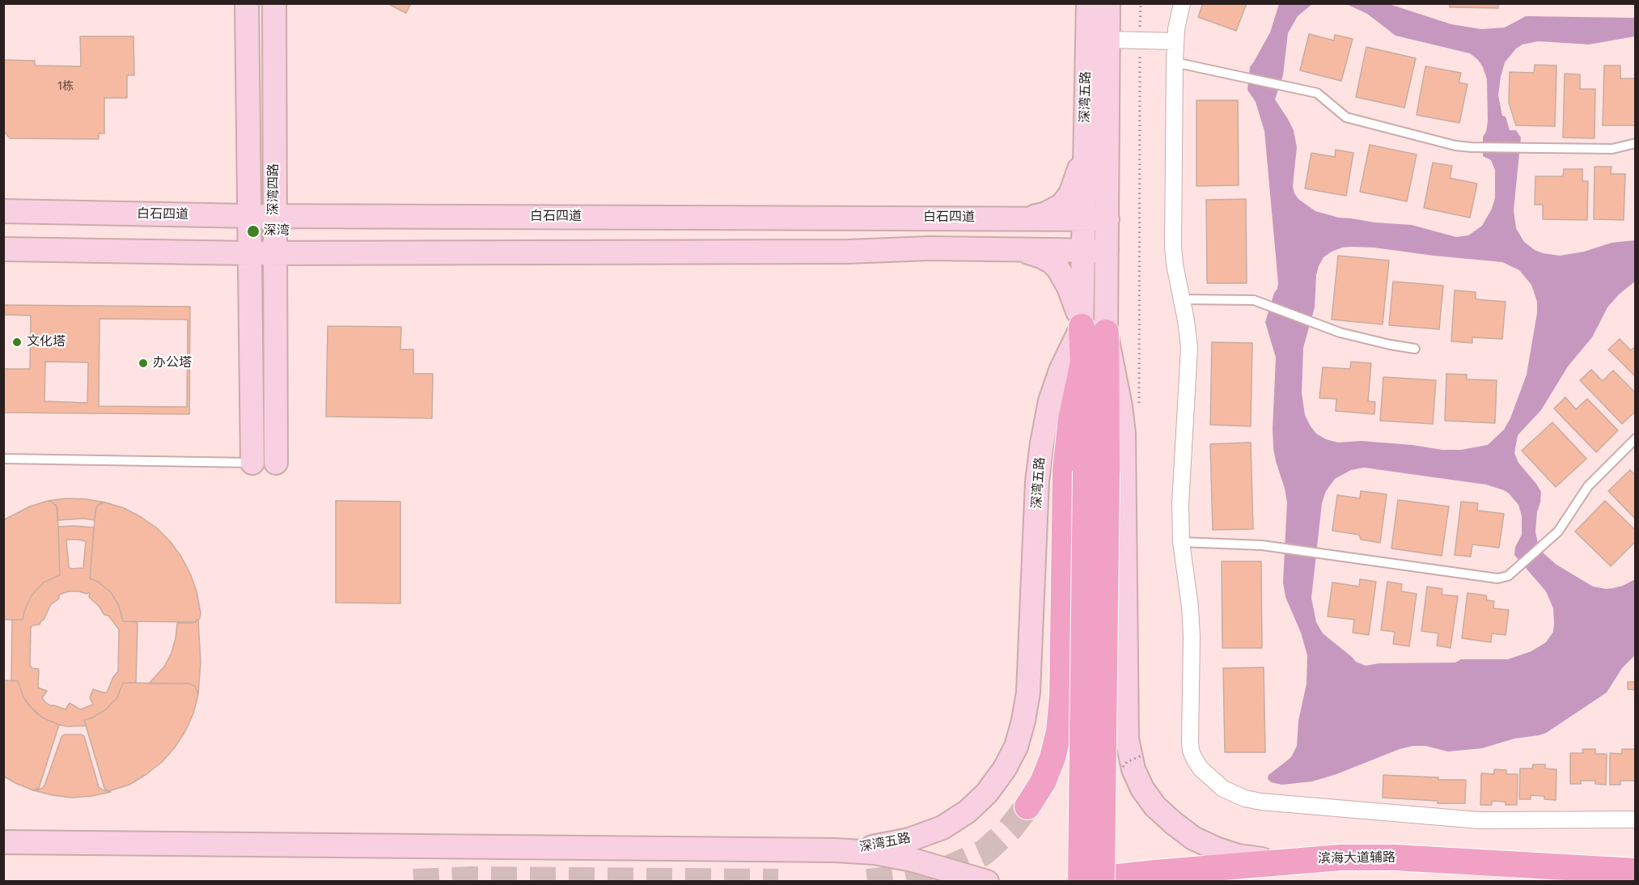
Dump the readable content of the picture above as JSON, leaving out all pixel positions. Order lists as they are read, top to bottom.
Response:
{
  "streets": {
    "main road": ["滨海大道辅路"],
    "street": ["深湾五路", "深湾四路", "白石四道"]
  },
  "crossings": [
    ["深湾五路", "白石四道"],
    ["深湾五路", "滨海大道辅路"],
    ["深湾四路", "白石四道"]
  ],
  "places": ["深湾", "文化塔", "办公塔"],
  "house_numbers": ["1栋"]
}
